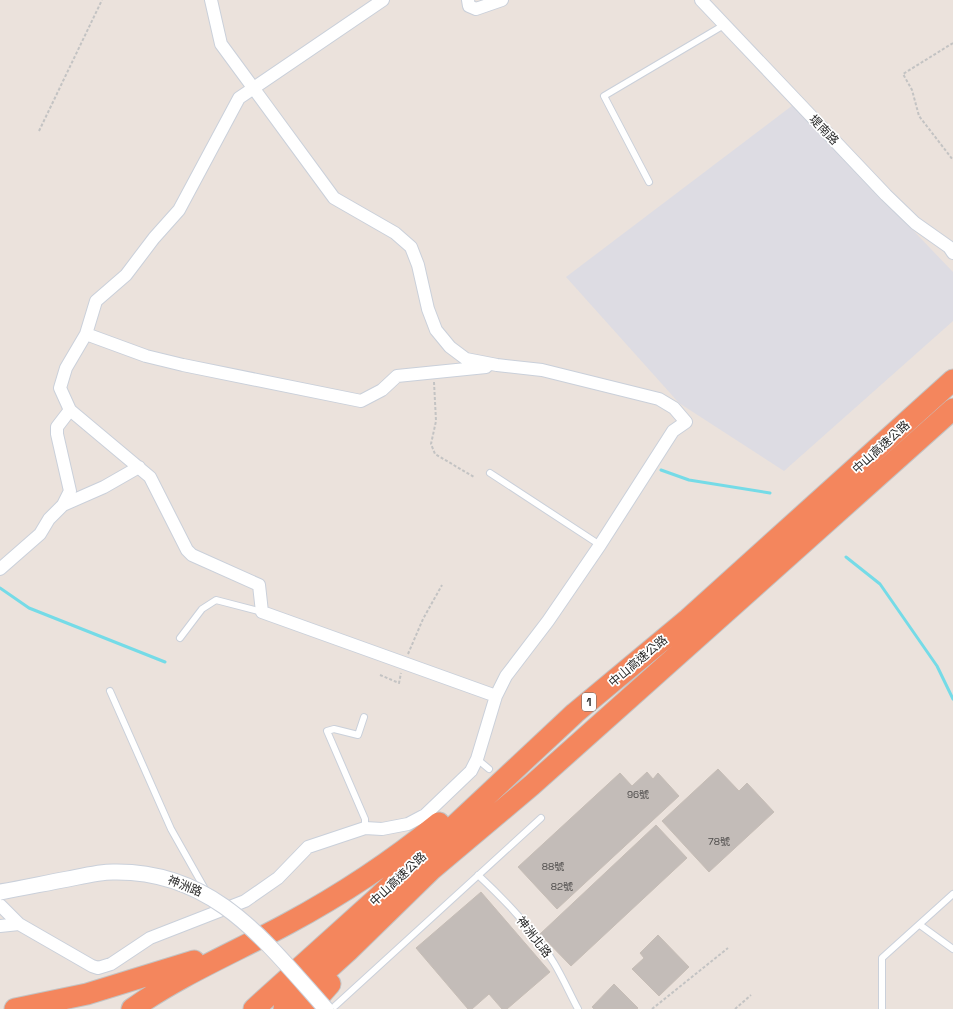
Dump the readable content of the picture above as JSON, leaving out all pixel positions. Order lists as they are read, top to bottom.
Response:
{
  "streets": {
    "highway": ["中山高速公路", "1"],
    "street": ["堤南路", "神洲路"],
    "lane": ["神洲北路"]
  },
  "house_numbers": [
    "96號",
    "78號",
    "88號",
    "82號"
  ]
}
